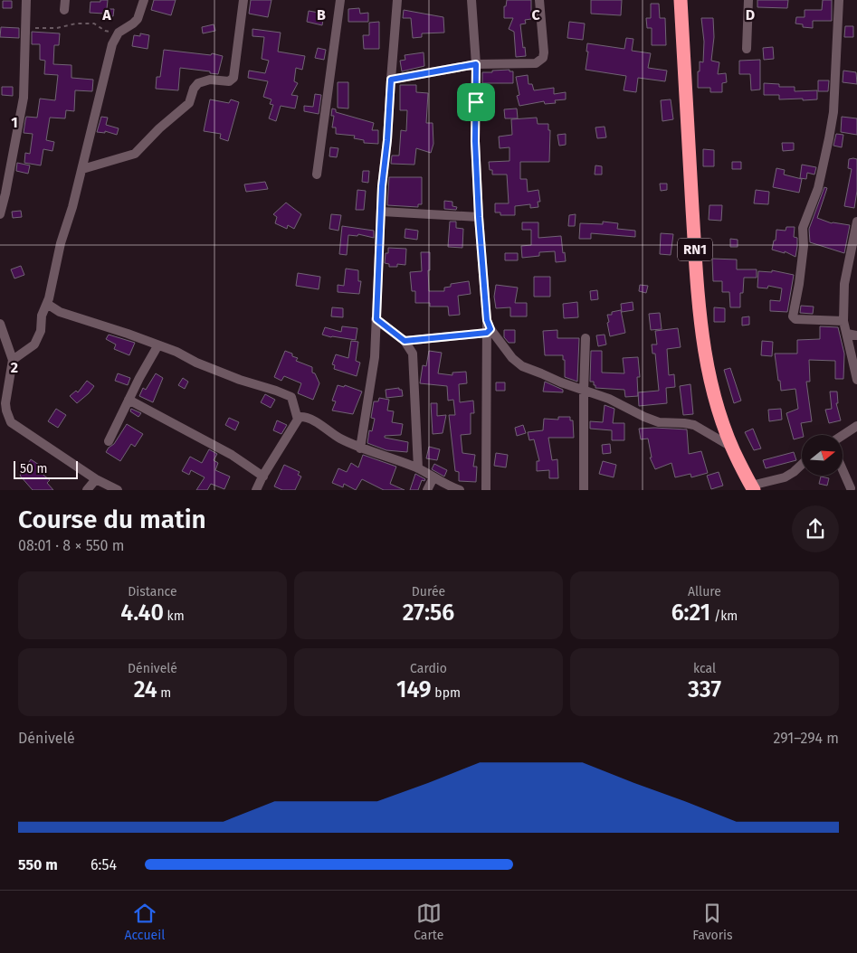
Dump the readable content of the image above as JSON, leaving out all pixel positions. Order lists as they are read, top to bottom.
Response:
{
  "streets": {
    "highway": ["RN1"]
  },
  "scale_bar": "50 m",
  "north": "right",
  "page": {
    "scale": "50 m",
    "heading": ["Course du matin", "08:01 · 8 × 550 m"],
    "stats": [
      ["Distance", "4.40 km"],
      ["Durée", "27:56"],
      ["Allure", "6:21 /km"],
      ["Dénivelé", "24 m"],
      ["Cardio", "149 bpm"],
      ["kcal", "337"]
    ],
    "chart": ["Dénivelé", "291–294 m"],
    "list": [
      {
        "name": "550 m",
        "note": "6:54"
      }
    ],
    "tabs": ["Accueil", "Carte", "Favoris"]
  },
  "grid": {
    "columns": [
      "A",
      "B",
      "C",
      "D"
    ],
    "rows": ["1", "2"]
  }
}
